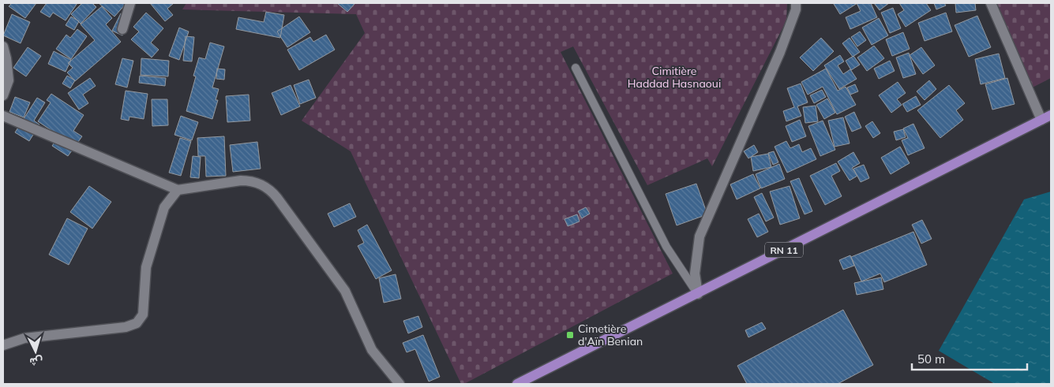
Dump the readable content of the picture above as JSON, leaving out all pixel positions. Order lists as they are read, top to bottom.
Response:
{
  "streets": {
    "main road": ["RN 11"]
  },
  "parks": ["Cimitière Haddad Hasnaoui"],
  "places": {
    "transit": ["Cimetière d'Aïn Benian"]
  },
  "scale_bar": "50 m",
  "north": "bottom"
}
